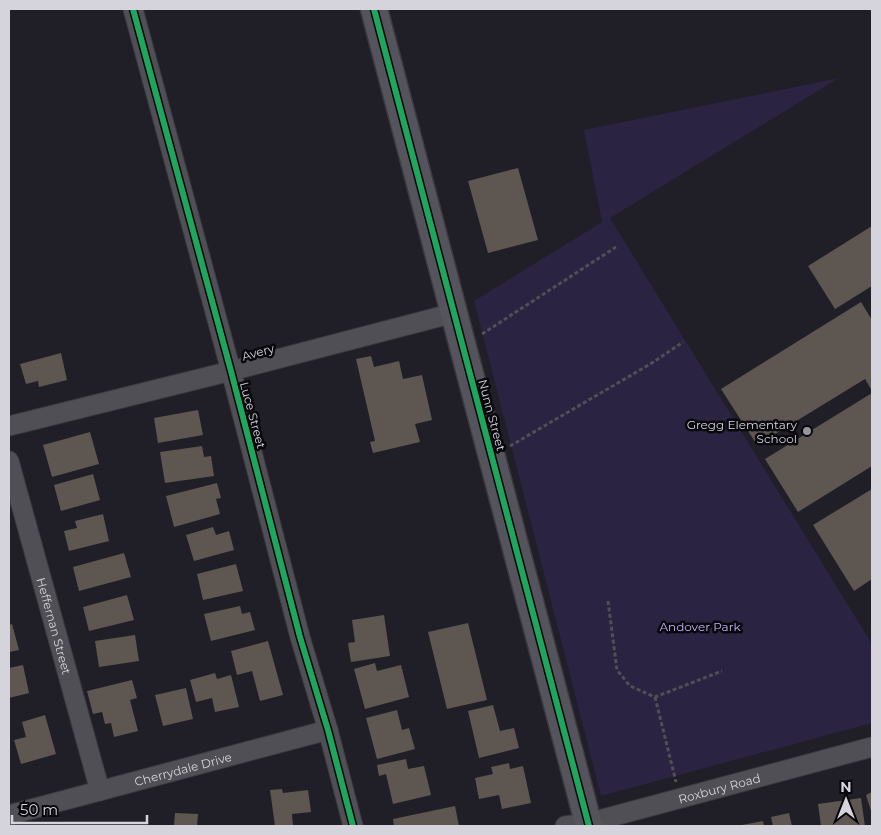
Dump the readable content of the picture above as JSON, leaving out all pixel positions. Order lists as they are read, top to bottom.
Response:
{
  "streets": {
    "street": [
      "Avery",
      "Luce Street",
      "Nunn Street",
      "Heffernan Street",
      "Cherrydale Drive",
      "Roxbury Road"
    ]
  },
  "crossings": [
    ["Avery", "Luce Street"],
    ["Avery", "Nunn Street"],
    ["Luce Street", "Cherrydale Drive"],
    ["Nunn Street", "Roxbury Road"],
    ["Heffernan Street", "Cherrydale Drive"]
  ],
  "parks": ["Andover Park"],
  "places": ["Gregg Elementary School"],
  "scale_bar": "50 m",
  "north": "top"
}
